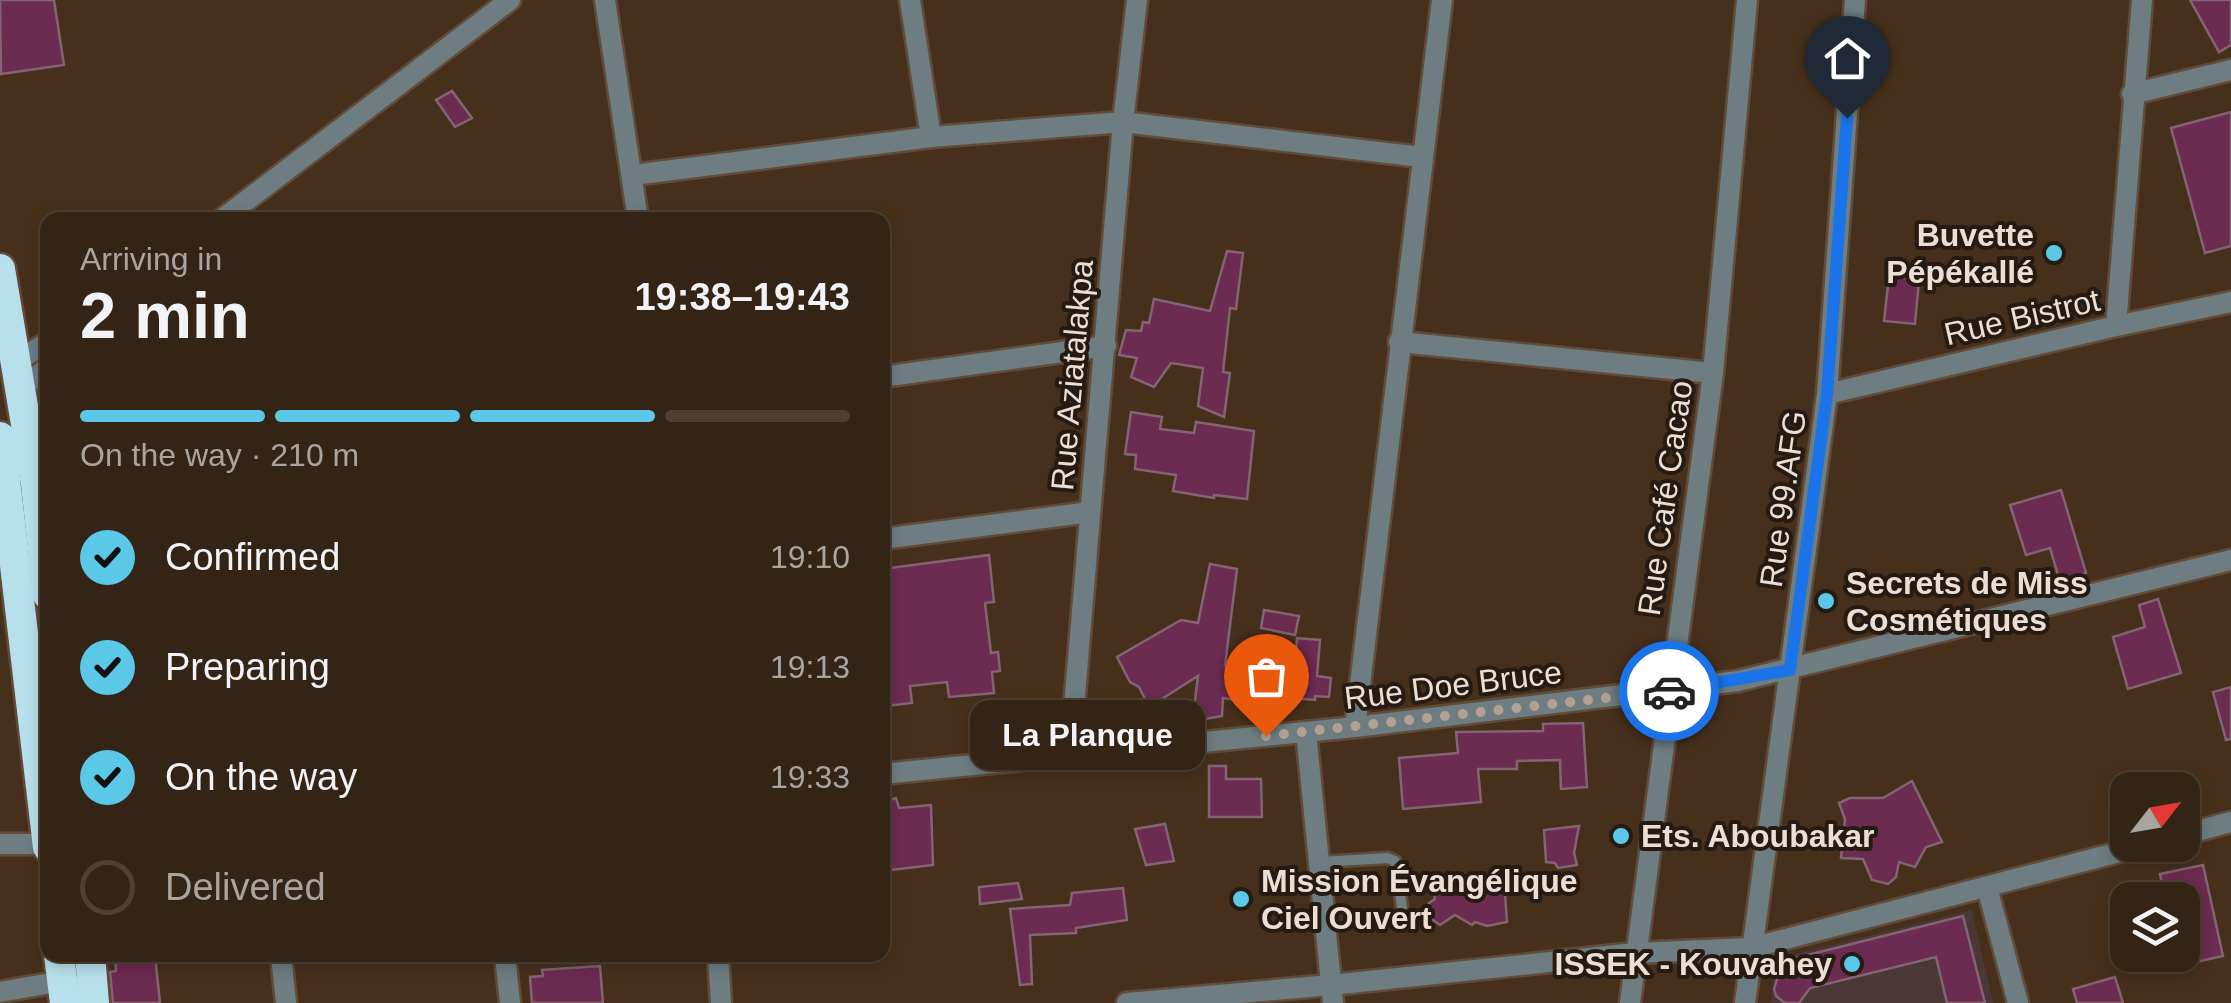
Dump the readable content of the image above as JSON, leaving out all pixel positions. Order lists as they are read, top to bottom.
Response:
{
  "streets": {
    "street": [
      "Rue Bistrot",
      "Rue Aziatalakpa",
      "Rue Café Cacao",
      "Rue 99.AFG",
      "Rue Doe Bruce"
    ]
  },
  "crossings": [
    ["Rue Bistrot", "Rue 99.AFG"],
    ["Rue Aziatalakpa", "Rue Doe Bruce"],
    ["Rue Café Cacao", "Rue Doe Bruce"],
    ["Rue 99.AFG", "Rue Doe Bruce"]
  ],
  "places": [
    "Buvette Pépékallé",
    "Secrets de Miss Cosmétiques",
    "La Planque",
    "Ets. Aboubakar",
    "Mission Évangélique Ciel Ouvert",
    "ISSEK - Kouvahey"
  ],
  "north": "top right",
  "page": {
    "heading": ["2 min", "Arriving in", "19:38–19:43"],
    "bar": "On the way · 210 m",
    "list": [
      ["Confirmed", "19:10"],
      ["Preparing", "19:13"],
      ["On the way", "19:33"],
      "Delivered"
    ],
    "bubble": "La Planque"
  }
}
